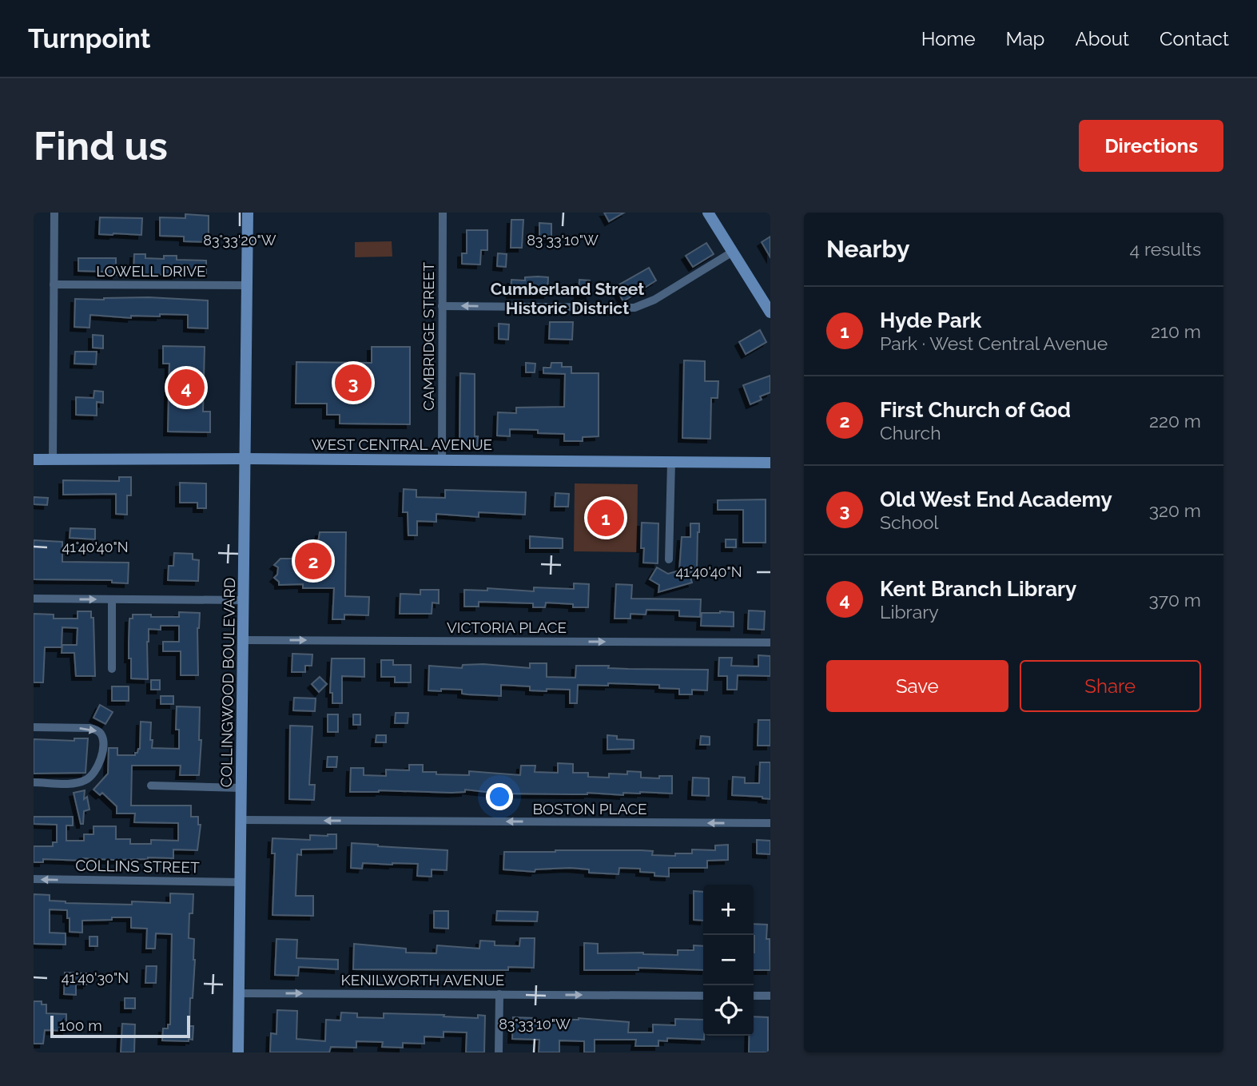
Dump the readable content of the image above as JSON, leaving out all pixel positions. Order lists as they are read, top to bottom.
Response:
{
  "streets": {
    "main road": ["WEST CENTRAL AVENUE", "COLLINGWOOD BOULEVARD"],
    "street": [
      "LOWELL DRIVE",
      "CAMBRIDGE STREET",
      "VICTORIA PLACE",
      "BOSTON PLACE",
      "COLLINS STREET",
      "KENILWORTH AVENUE"
    ]
  },
  "crossings": [
    ["LOWELL DRIVE", "COLLINGWOOD BOULEVARD"],
    ["CAMBRIDGE STREET", "WEST CENTRAL AVENUE"],
    ["WEST CENTRAL AVENUE", "COLLINGWOOD BOULEVARD"],
    ["VICTORIA PLACE", "COLLINGWOOD BOULEVARD"],
    ["COLLINGWOOD BOULEVARD", "BOSTON PLACE"],
    ["COLLINGWOOD BOULEVARD", "COLLINS STREET"],
    ["COLLINGWOOD BOULEVARD", "KENILWORTH AVENUE"]
  ],
  "one_way": [
    "VICTORIA PLACE",
    "BOSTON PLACE",
    "COLLINS STREET",
    "KENILWORTH AVENUE"
  ],
  "districts": ["Cumberland Street Historic District"],
  "scale_bar": "100 m",
  "page": {
    "header": "Turnpoint",
    "nav": [
      "Home",
      "Map",
      "About",
      "Contact"
    ],
    "buttons": [
      "Directions",
      ["Save", "Share"]
    ],
    "title": "Find us",
    "heading": ["Nearby", "4 results"],
    "list": [
      {
        "mark": "1",
        "name": "Hyde Park",
        "note": "Park · West Central Avenue",
        "value": "210 m"
      },
      {
        "mark": "2",
        "name": "First Church of God",
        "note": "Church",
        "value": "220 m"
      },
      {
        "mark": "3",
        "name": "Old West End Academy",
        "note": "School",
        "value": "320 m"
      },
      {
        "mark": "4",
        "name": "Kent Branch Library",
        "note": "Library",
        "value": "370 m"
      }
    ],
    "pins": [
      "3",
      "4",
      "1",
      "2"
    ],
    "map_buttons": ["+", "−"],
    "scale": "100 m"
  },
  "coordinates": [
    "83°33'20\"W",
    "83°33'10\"W",
    "41°40'40\"N",
    "41°40'30\"N"
  ]
}
